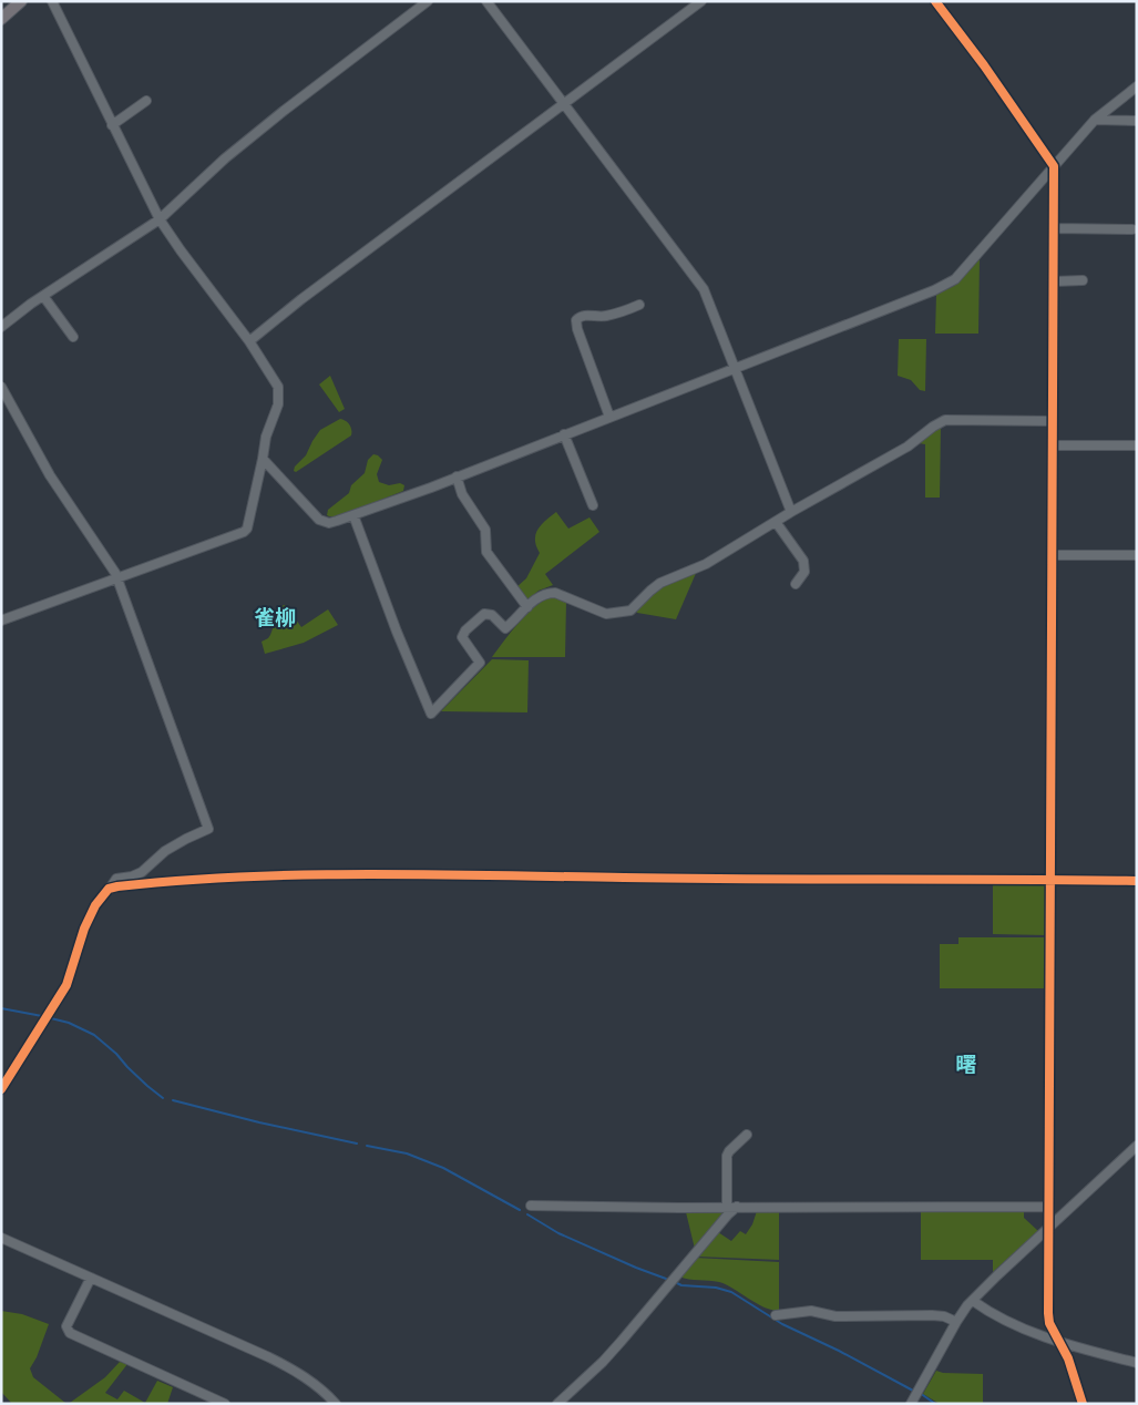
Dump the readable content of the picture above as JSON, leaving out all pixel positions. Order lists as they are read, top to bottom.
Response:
{
  "districts": ["雀柳", "曙"]
}
